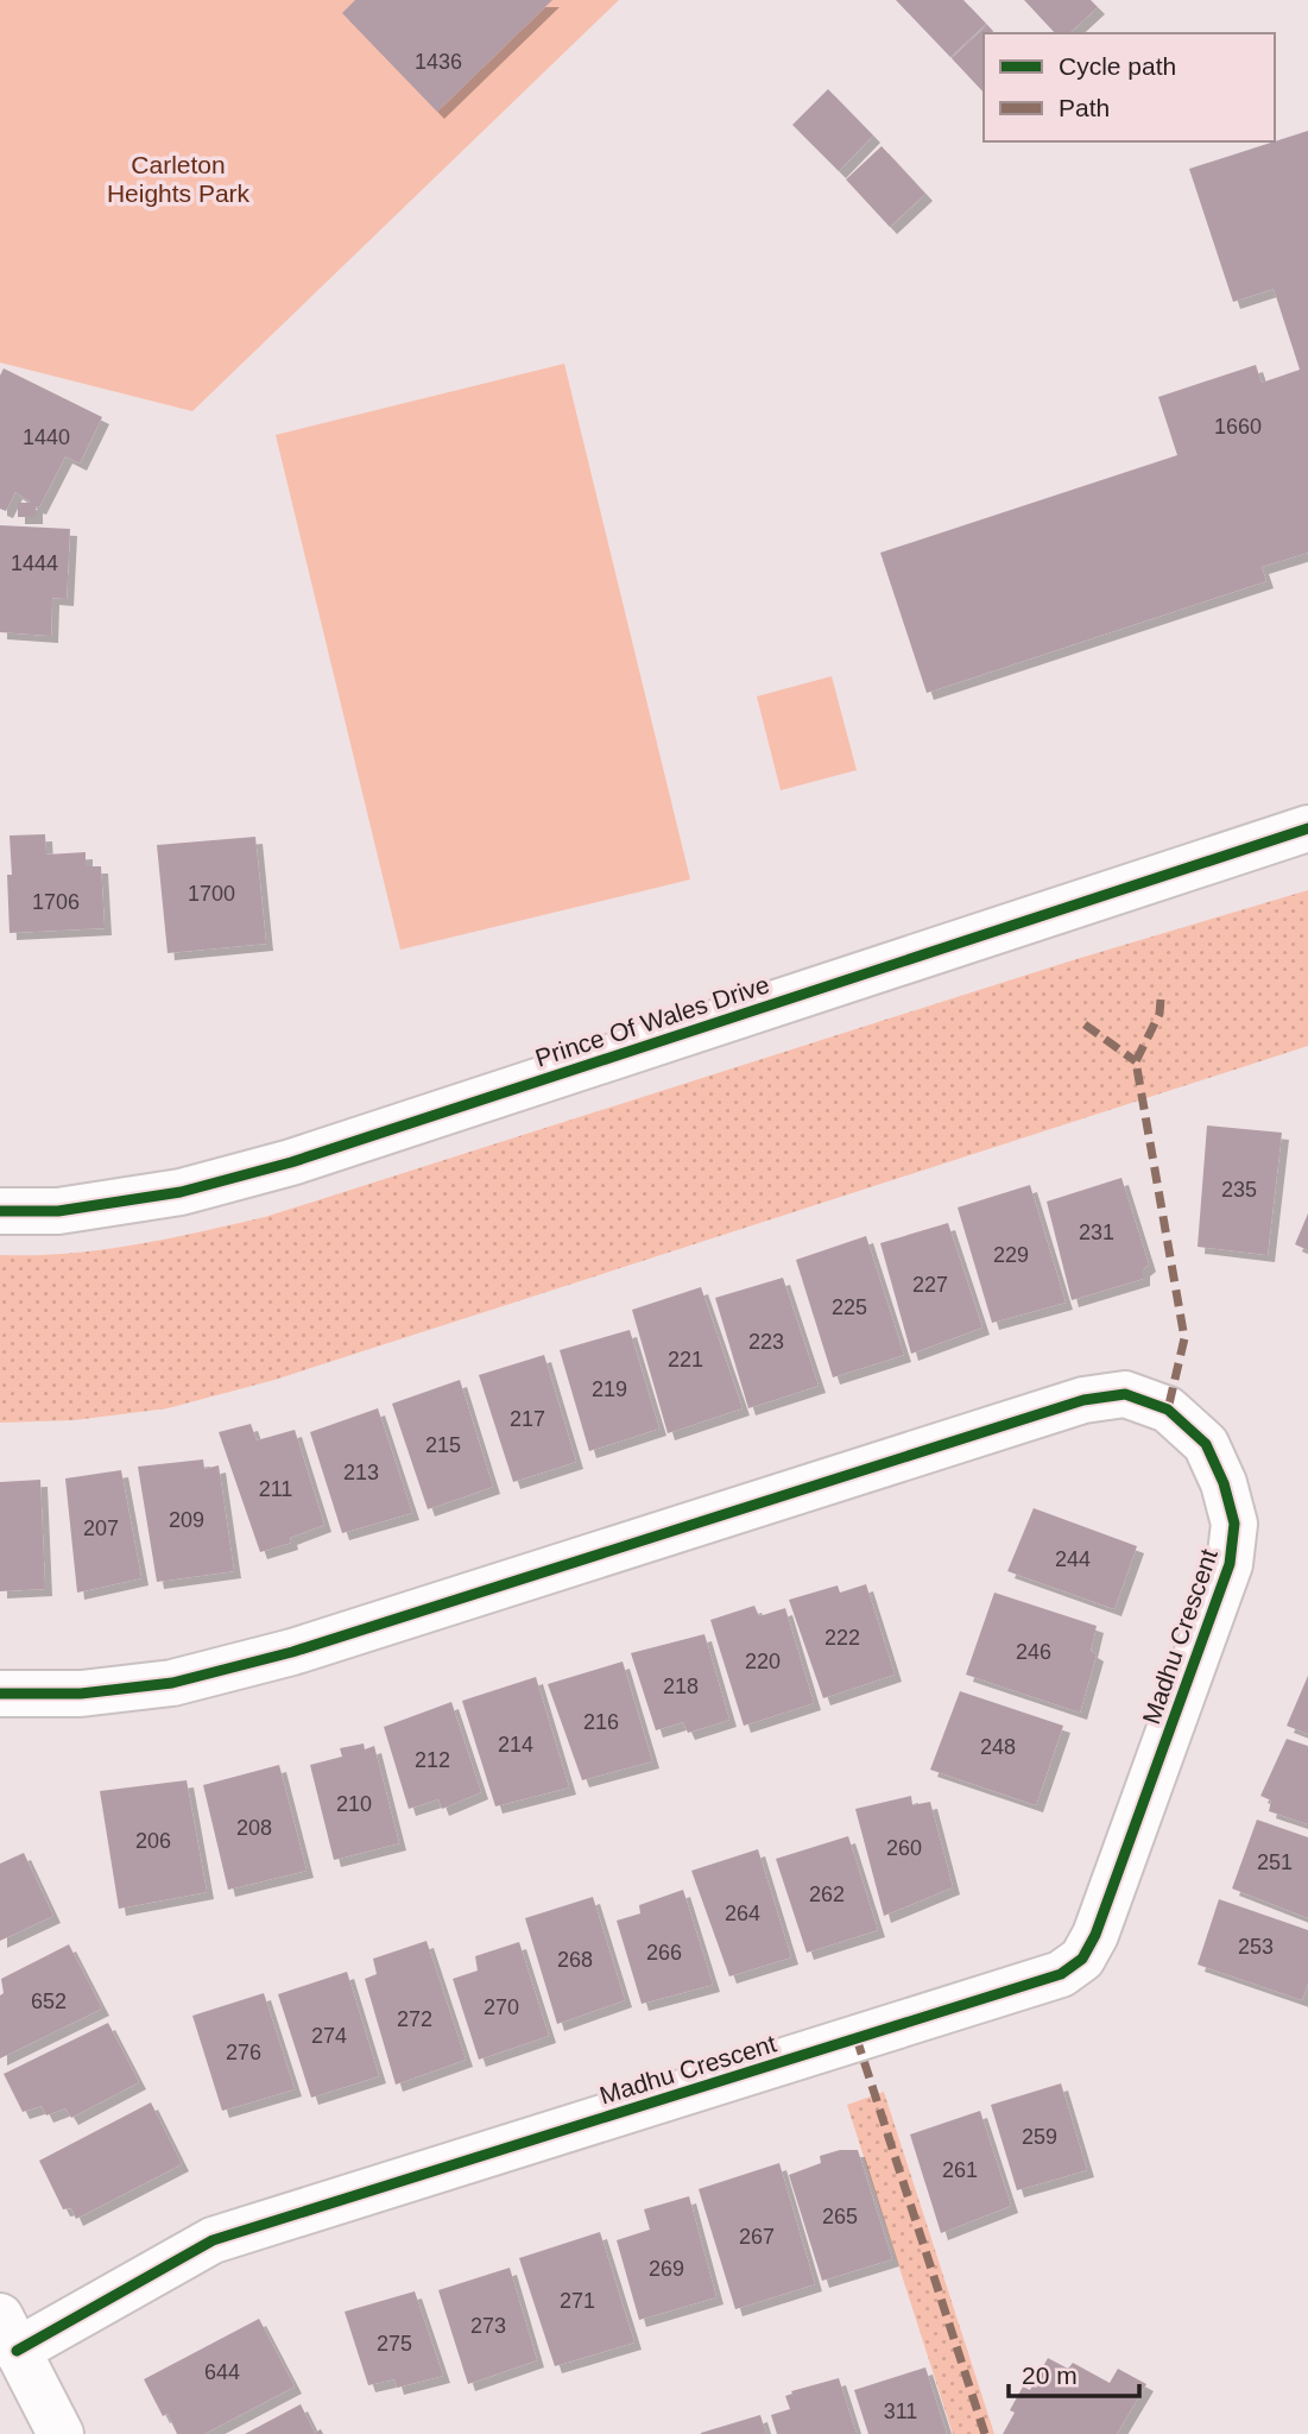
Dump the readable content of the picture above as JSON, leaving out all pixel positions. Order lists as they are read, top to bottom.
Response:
{
  "streets": {
    "street": ["Prince Of Wales Drive", "Madhu Crescent"]
  },
  "parks": ["Carleton Heights Park"],
  "house_numbers": [
    "1436",
    "1660",
    "1440",
    "1444",
    "1700",
    "1706",
    "235",
    "231",
    "229",
    "227",
    "225",
    "223",
    "221",
    "219",
    "217",
    "215",
    "213",
    "211",
    "209",
    "207",
    "244",
    "222",
    "246",
    "220",
    "218",
    "216",
    "214",
    "248",
    "212",
    "210",
    "208",
    "206",
    "260",
    "251",
    "262",
    "264",
    "253",
    "266",
    "268",
    "652",
    "270",
    "272",
    "274",
    "276",
    "259",
    "261",
    "265",
    "267",
    "269",
    "271",
    "273",
    "275",
    "644",
    "311"
  ],
  "legend": ["Cycle path", "Path"],
  "scale_bar": "20 m"
}
